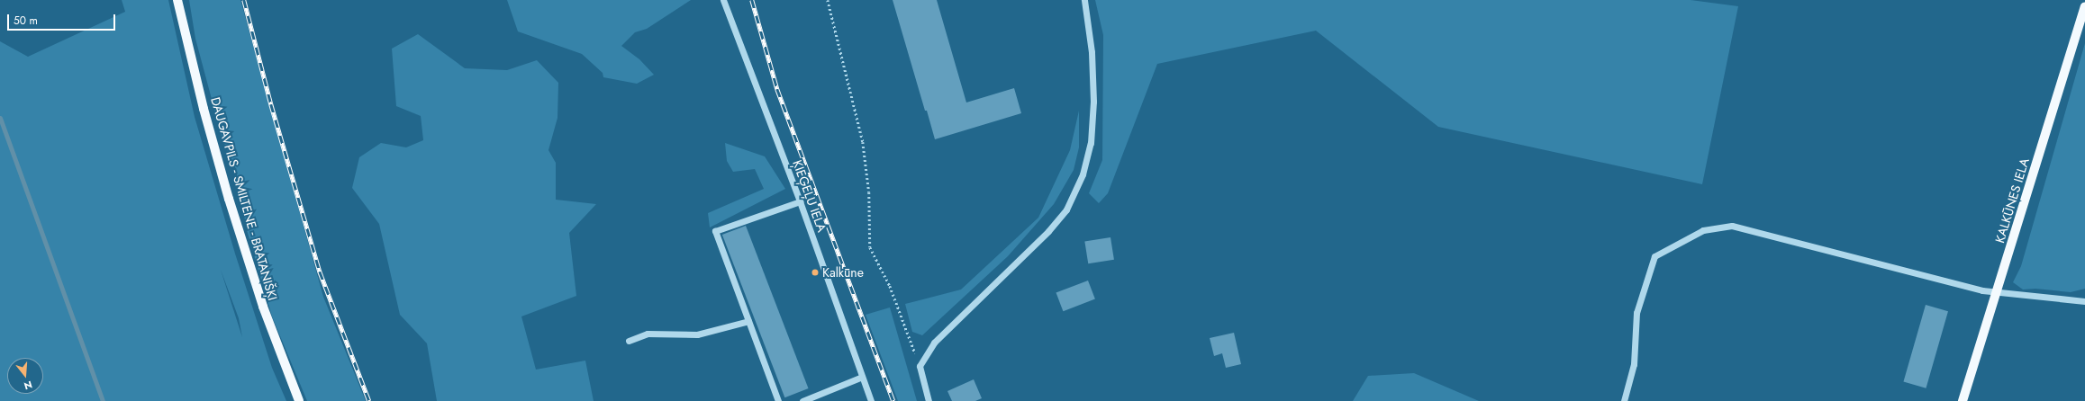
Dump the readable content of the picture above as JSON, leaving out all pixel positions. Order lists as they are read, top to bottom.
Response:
{
  "streets": {
    "main road": ["DAUGAVPILS - SMILTENE - BRATANIŠĶI", "KALKŪNES IELA"],
    "street": ["ĶIEĢEĻU IELA"]
  },
  "places": ["Kalkūne"],
  "scale_bar": "50 m",
  "north": "bottom"
}
